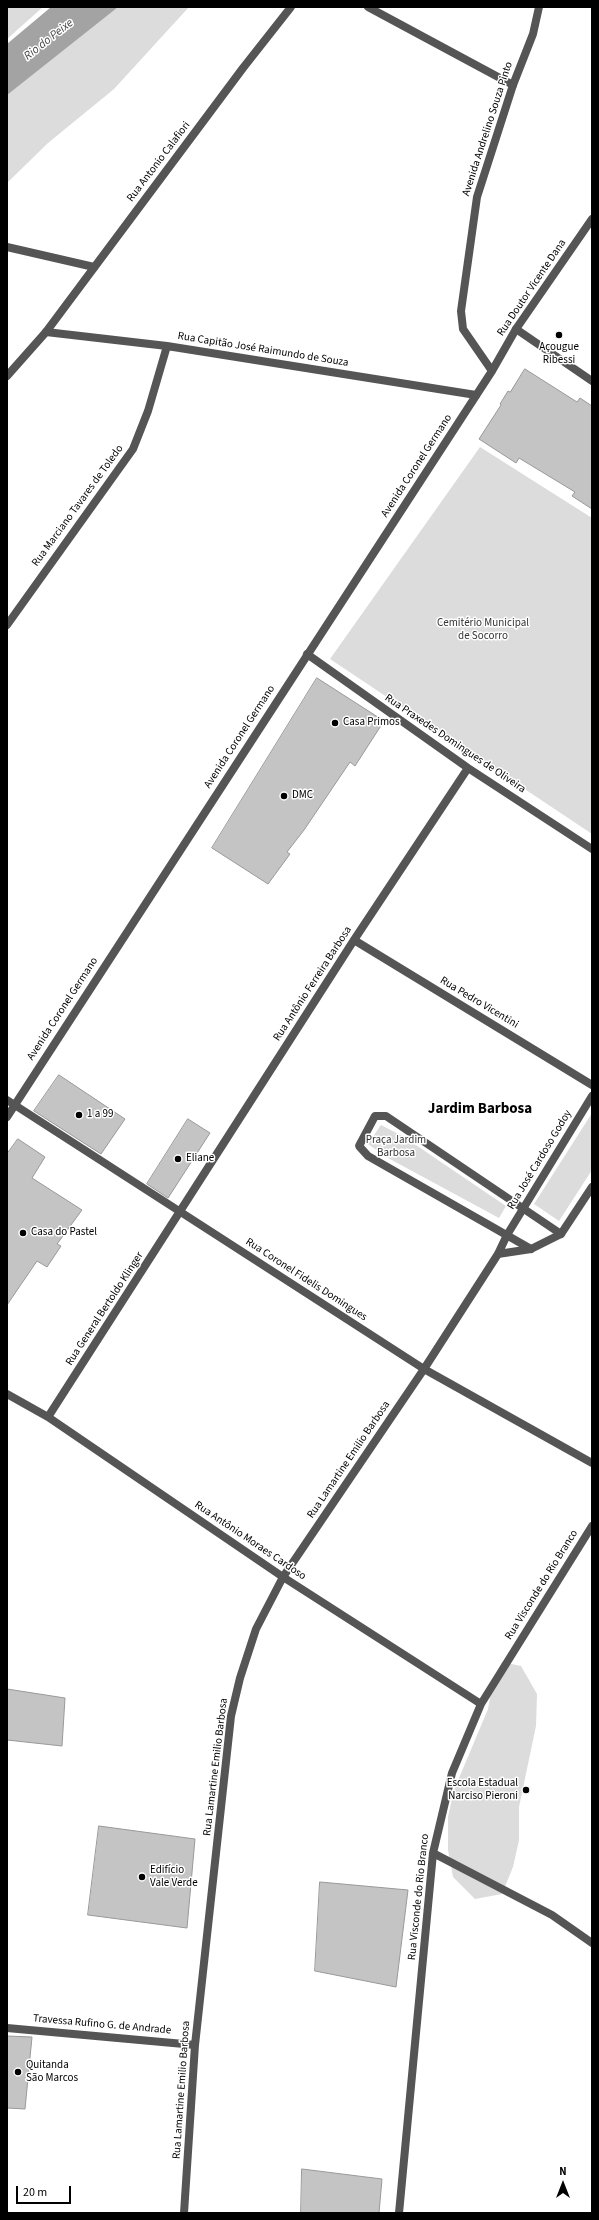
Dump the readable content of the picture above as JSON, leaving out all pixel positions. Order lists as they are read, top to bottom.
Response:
{
  "streets": {
    "street": [
      "Avenida Andrelino Souza Pinto",
      "Rua Antonio Calafiori",
      "Rua Doutor Vicente Dana",
      "Rua Capitão José Raimundo de Souza",
      "Avenida Coronel Germano",
      "Rua Marciano Tavares de Toledo",
      "Rua Praxedes Domingues de Oliveira",
      "Rua Antônio Ferreira Barbosa",
      "Rua Pedro Vicentini",
      "Rua José Cardoso Godoy",
      "Rua Coronel Fidelis Domingues",
      "Rua General Bertoldo Klinger",
      "Rua Lamartine Emilio Barbosa",
      "Rua Antônio Moraes Cardoso",
      "Rua Visconde do Rio Branco",
      "Travessa Rufino G. de Andrade"
    ]
  },
  "crossings": [
    ["Avenida Andrelino Souza Pinto", "Rua Doutor Vicente Dana"],
    ["Avenida Andrelino Souza Pinto", "Avenida Coronel Germano"],
    ["Rua Antonio Calafiori", "Rua Capitão José Raimundo de Souza"],
    ["Rua Doutor Vicente Dana", "Avenida Coronel Germano"],
    ["Rua Capitão José Raimundo de Souza", "Avenida Coronel Germano"],
    ["Rua Capitão José Raimundo de Souza", "Rua Marciano Tavares de Toledo"],
    ["Avenida Coronel Germano", "Rua Praxedes Domingues de Oliveira"],
    ["Avenida Coronel Germano", "Rua Coronel Fidelis Domingues"],
    ["Rua Praxedes Domingues de Oliveira", "Rua Antônio Ferreira Barbosa"],
    ["Rua Antônio Ferreira Barbosa", "Rua Pedro Vicentini"],
    ["Rua Antônio Ferreira Barbosa", "Rua Coronel Fidelis Domingues"],
    ["Rua Antônio Ferreira Barbosa", "Rua General Bertoldo Klinger"],
    ["Rua José Cardoso Godoy", "Rua Lamartine Emilio Barbosa"],
    ["Rua Coronel Fidelis Domingues", "Rua General Bertoldo Klinger"],
    ["Rua Coronel Fidelis Domingues", "Rua Lamartine Emilio Barbosa"],
    ["Rua General Bertoldo Klinger", "Rua Antônio Moraes Cardoso"],
    ["Rua Lamartine Emilio Barbosa", "Rua Antônio Moraes Cardoso"],
    ["Rua Lamartine Emilio Barbosa", "Travessa Rufino G. de Andrade"],
    ["Rua Antônio Moraes Cardoso", "Rua Visconde do Rio Branco"]
  ],
  "districts": ["Jardim Barbosa"],
  "water": ["Rio do Peixe"],
  "parks": ["Cemitério Municipal de Socorro", "Praça Jardim Barbosa"],
  "places": [
    "Açougue Ribessi",
    "Casa Primos",
    "DMC",
    "1 a 99",
    "Eliane",
    "Casa do Pastel",
    "Escola Estadual Narciso Pieroni",
    "Edifício Vale Verde",
    "Quitanda São Marcos"
  ],
  "scale_bar": "20 m",
  "north": "top"
}
